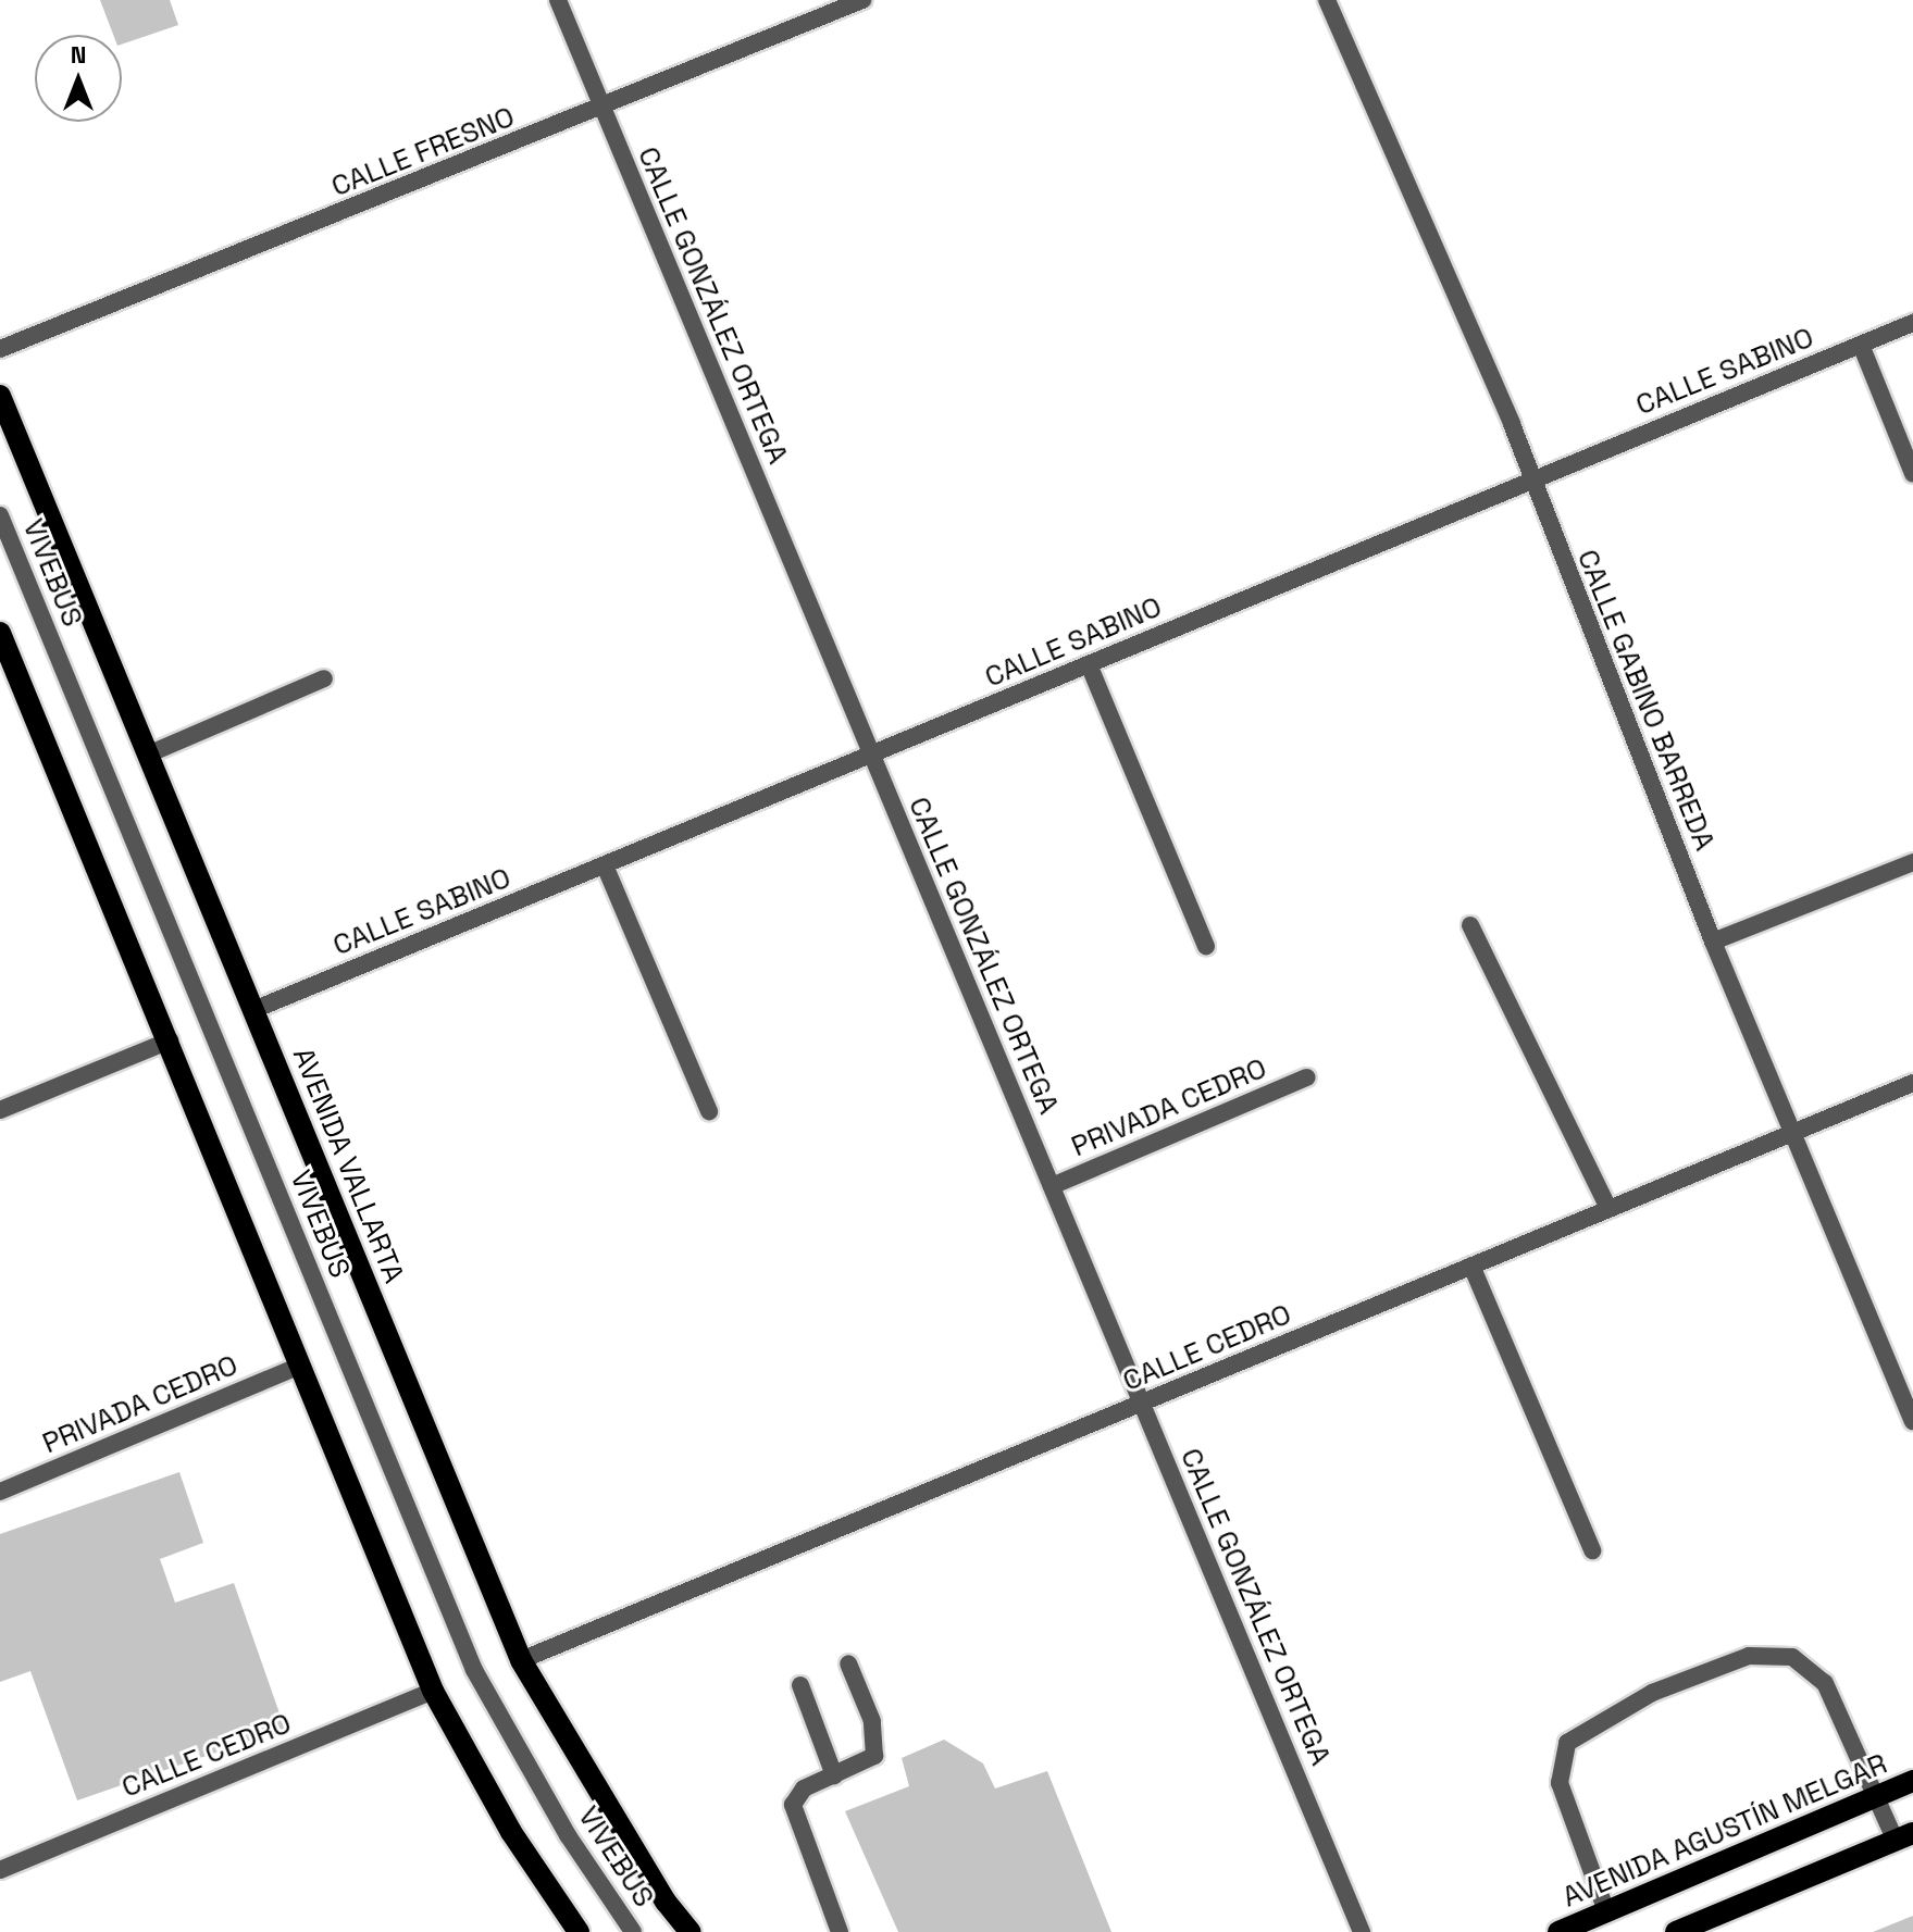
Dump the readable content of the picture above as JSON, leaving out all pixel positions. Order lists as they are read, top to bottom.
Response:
{
  "streets": {
    "main road": ["AVENIDA VALLARTA", "AVENIDA AGUSTÍN MELGAR"],
    "street": [
      "CALLE FRESNO",
      "CALLE GONZÁLEZ ORTEGA",
      "CALLE SABINO",
      "VIVEBUS",
      "CALLE GABINO BARREDA",
      "PRIVADA CEDRO",
      "CALLE CEDRO"
    ]
  },
  "crossings": [
    ["CALLE FRESNO", "CALLE GONZÁLEZ ORTEGA"],
    ["CALLE GONZÁLEZ ORTEGA", "CALLE SABINO"],
    ["CALLE GONZÁLEZ ORTEGA", "PRIVADA CEDRO"],
    ["CALLE GONZÁLEZ ORTEGA", "CALLE CEDRO"],
    ["CALLE SABINO", "CALLE GABINO BARREDA"],
    ["CALLE SABINO", "AVENIDA VALLARTA"],
    ["CALLE GABINO BARREDA", "CALLE CEDRO"],
    ["AVENIDA VALLARTA", "CALLE CEDRO"]
  ],
  "north": "top"
}
